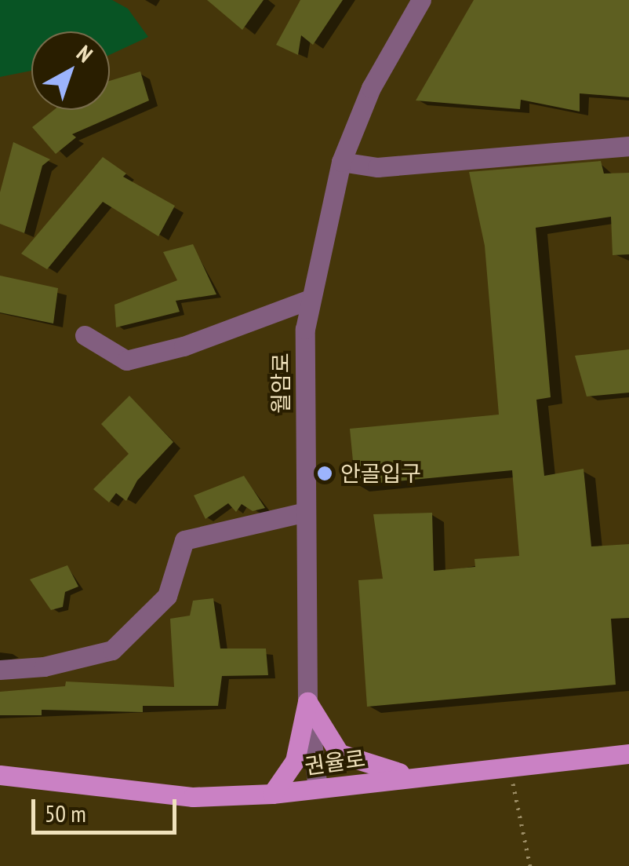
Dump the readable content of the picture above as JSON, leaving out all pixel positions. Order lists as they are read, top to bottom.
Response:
{
  "streets": {
    "main road": ["권율로"],
    "street": ["월암로"]
  },
  "crossings": [
    ["월암로", "권율로"]
  ],
  "places": ["안골입구"],
  "scale_bar": "50 m",
  "north": "top right"
}
